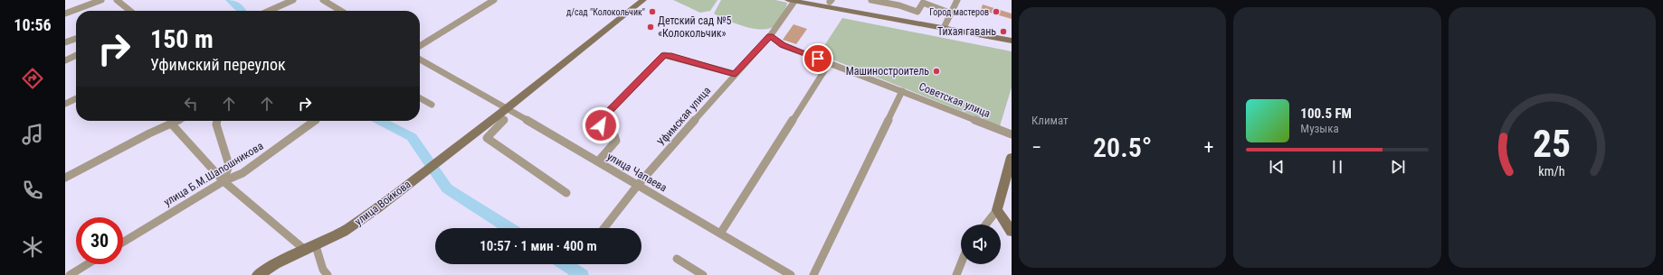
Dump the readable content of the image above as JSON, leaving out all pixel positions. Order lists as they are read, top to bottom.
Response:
{
  "streets": {
    "main road": ["улица Войкова"],
    "street": [
      "Советская улица",
      "Уфимская улица",
      "улица Чапаева",
      "улица Б.М.Шапошникова"
    ]
  },
  "crossings": [
    ["Советская улица", "Уфимская улица"],
    ["Уфимская улица", "улица Чапаева"],
    ["улица Чапаева", "улица Войкова"]
  ],
  "places": [
    "д/сад \"Колокольчик\"",
    "Город мастеров",
    "Детский сад №5 «Колокольчик»",
    "Тихая гавань",
    "Машиностроитель"
  ],
  "page": {
    "tabs": "10:56",
    "tile": "Климат",
    "turn": ["150 m", "Уфимский переулок"],
    "song": ["100.5 FM", "Музыка"],
    "heat": ["−", "20.5°", "+"],
    "limit": "30",
    "trip": "10:57 · 1 мин · 400 m",
    "gauge": ["25", "km/h"]
  }
}
